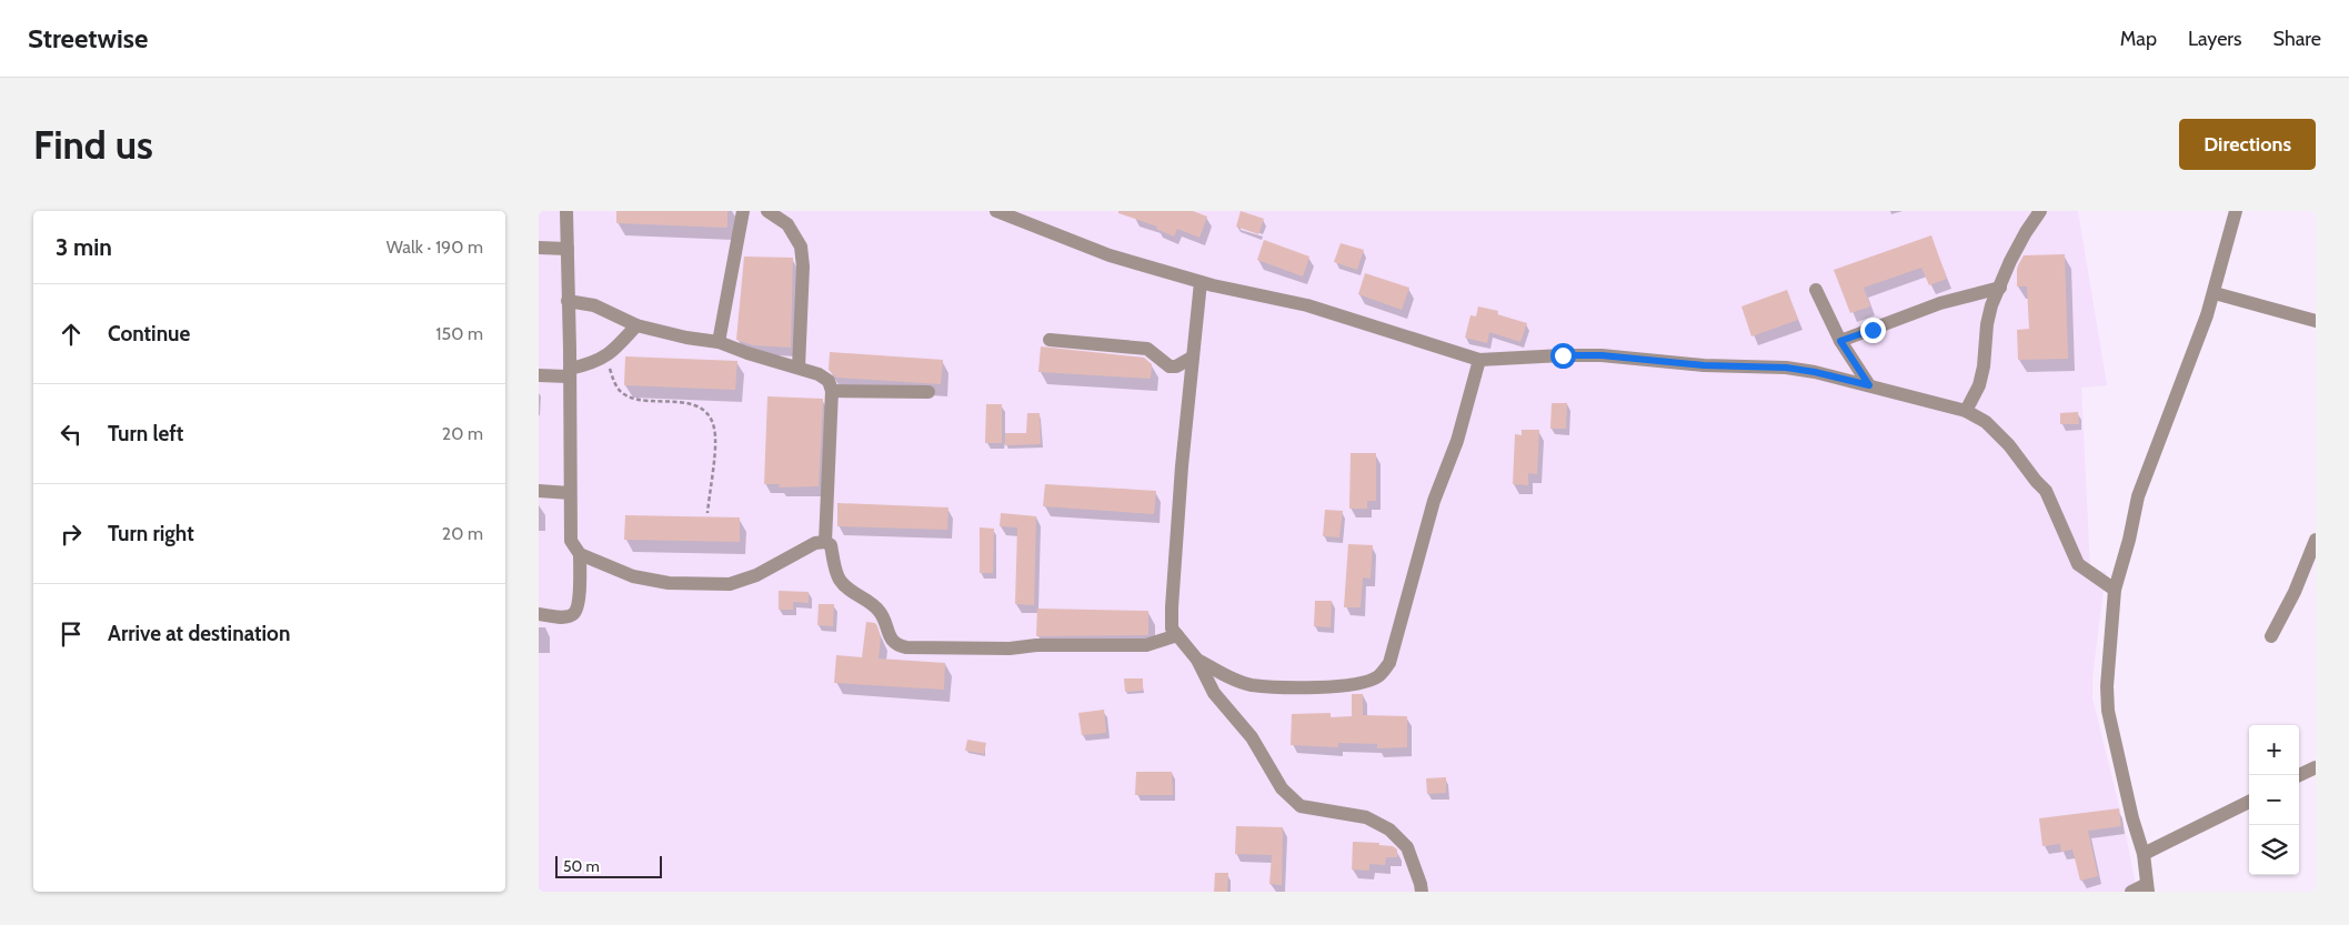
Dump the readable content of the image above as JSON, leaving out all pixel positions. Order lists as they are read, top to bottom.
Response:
{
  "scale_bar": "50 m",
  "page": {
    "header": "Streetwise",
    "nav": ["Map", "Layers", "Share"],
    "buttons": "Directions",
    "title": "Find us",
    "heading": ["3 min", "Walk · 190 m"],
    "list": [
      ["Continue", "150 m"],
      ["Turn left", "20 m"],
      ["Turn right", "20 m"],
      "Arrive at destination"
    ],
    "map_buttons": ["+", "−"],
    "scale": "50 m"
  }
}
